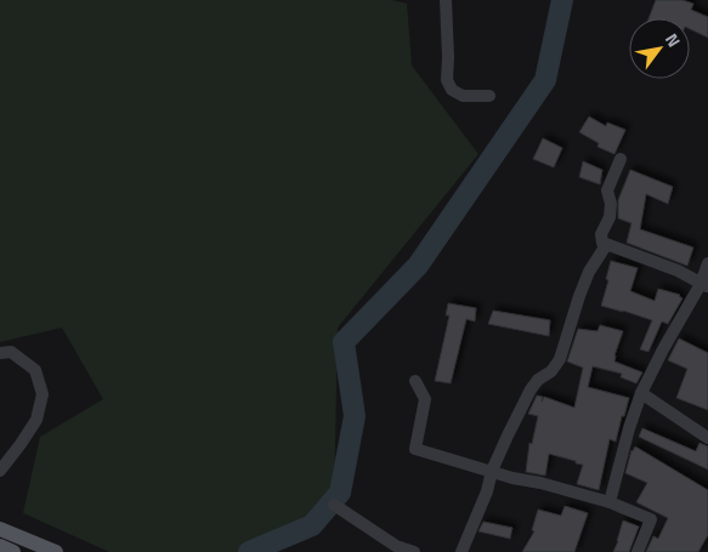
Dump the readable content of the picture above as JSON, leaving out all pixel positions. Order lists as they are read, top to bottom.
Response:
{
  "north": "top right"
}
